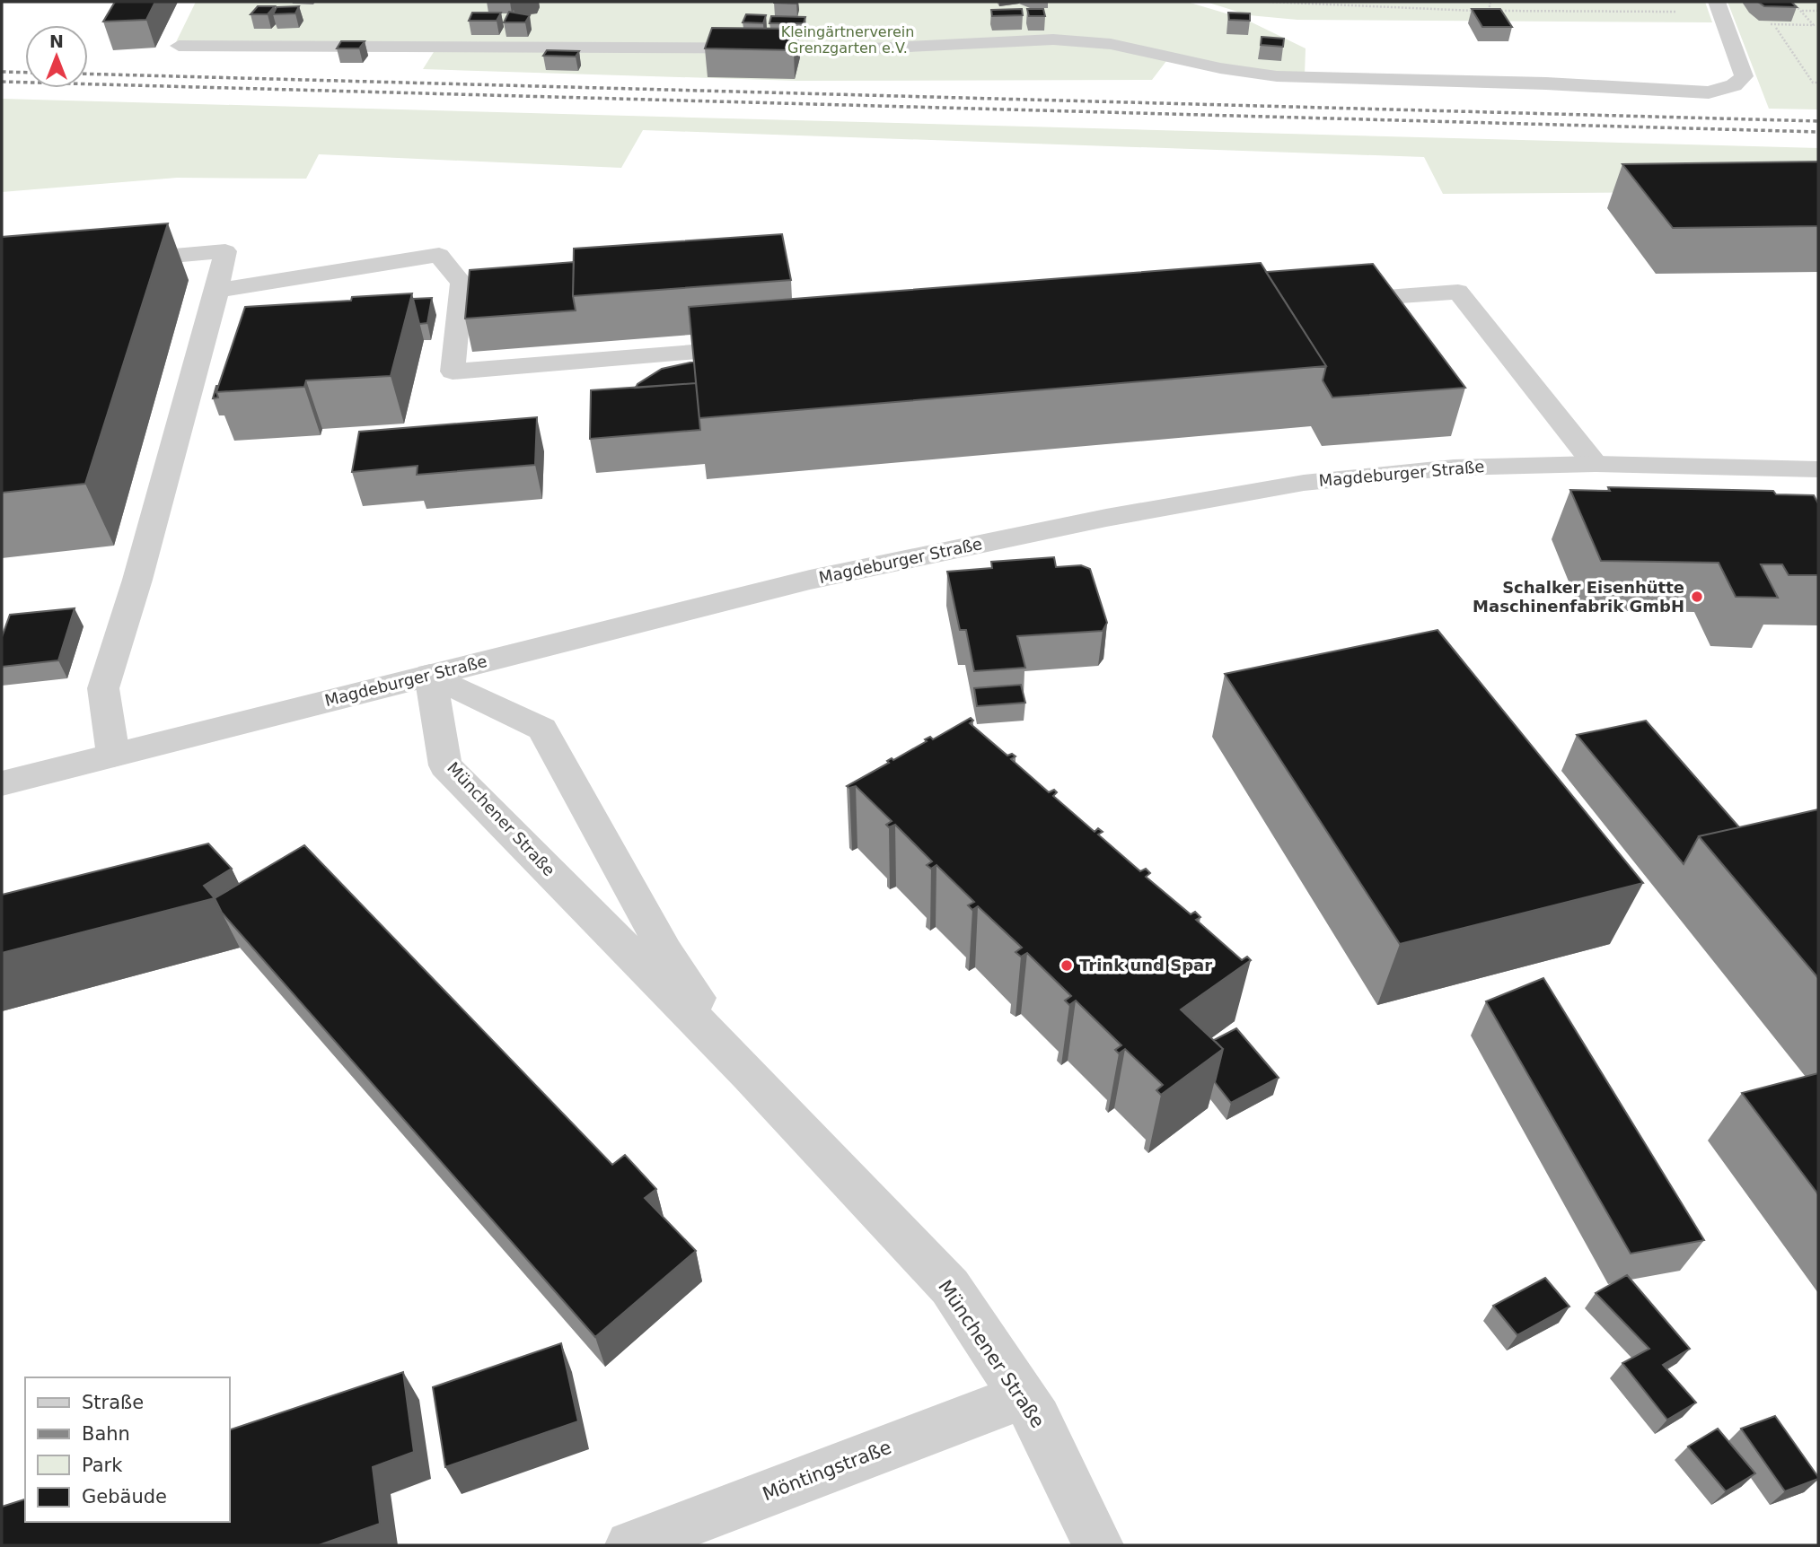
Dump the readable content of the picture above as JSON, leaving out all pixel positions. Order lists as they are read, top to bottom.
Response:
{
  "streets": {
    "street": ["Magdeburger Straße", "Münchener Straße", "Möntingstraße"]
  },
  "crossings": [
    ["Magdeburger Straße", "Münchener Straße"],
    ["Münchener Straße", "Möntingstraße"]
  ],
  "parks": ["Kleingärtnerverein Grenzgarten e.V."],
  "places": ["Schalker Eisenhütte Maschinenfabrik GmbH", "Trink und Spar"],
  "legend": [
    "Straße",
    "Bahn",
    "Park",
    "Gebäude"
  ],
  "north": "top"
}
